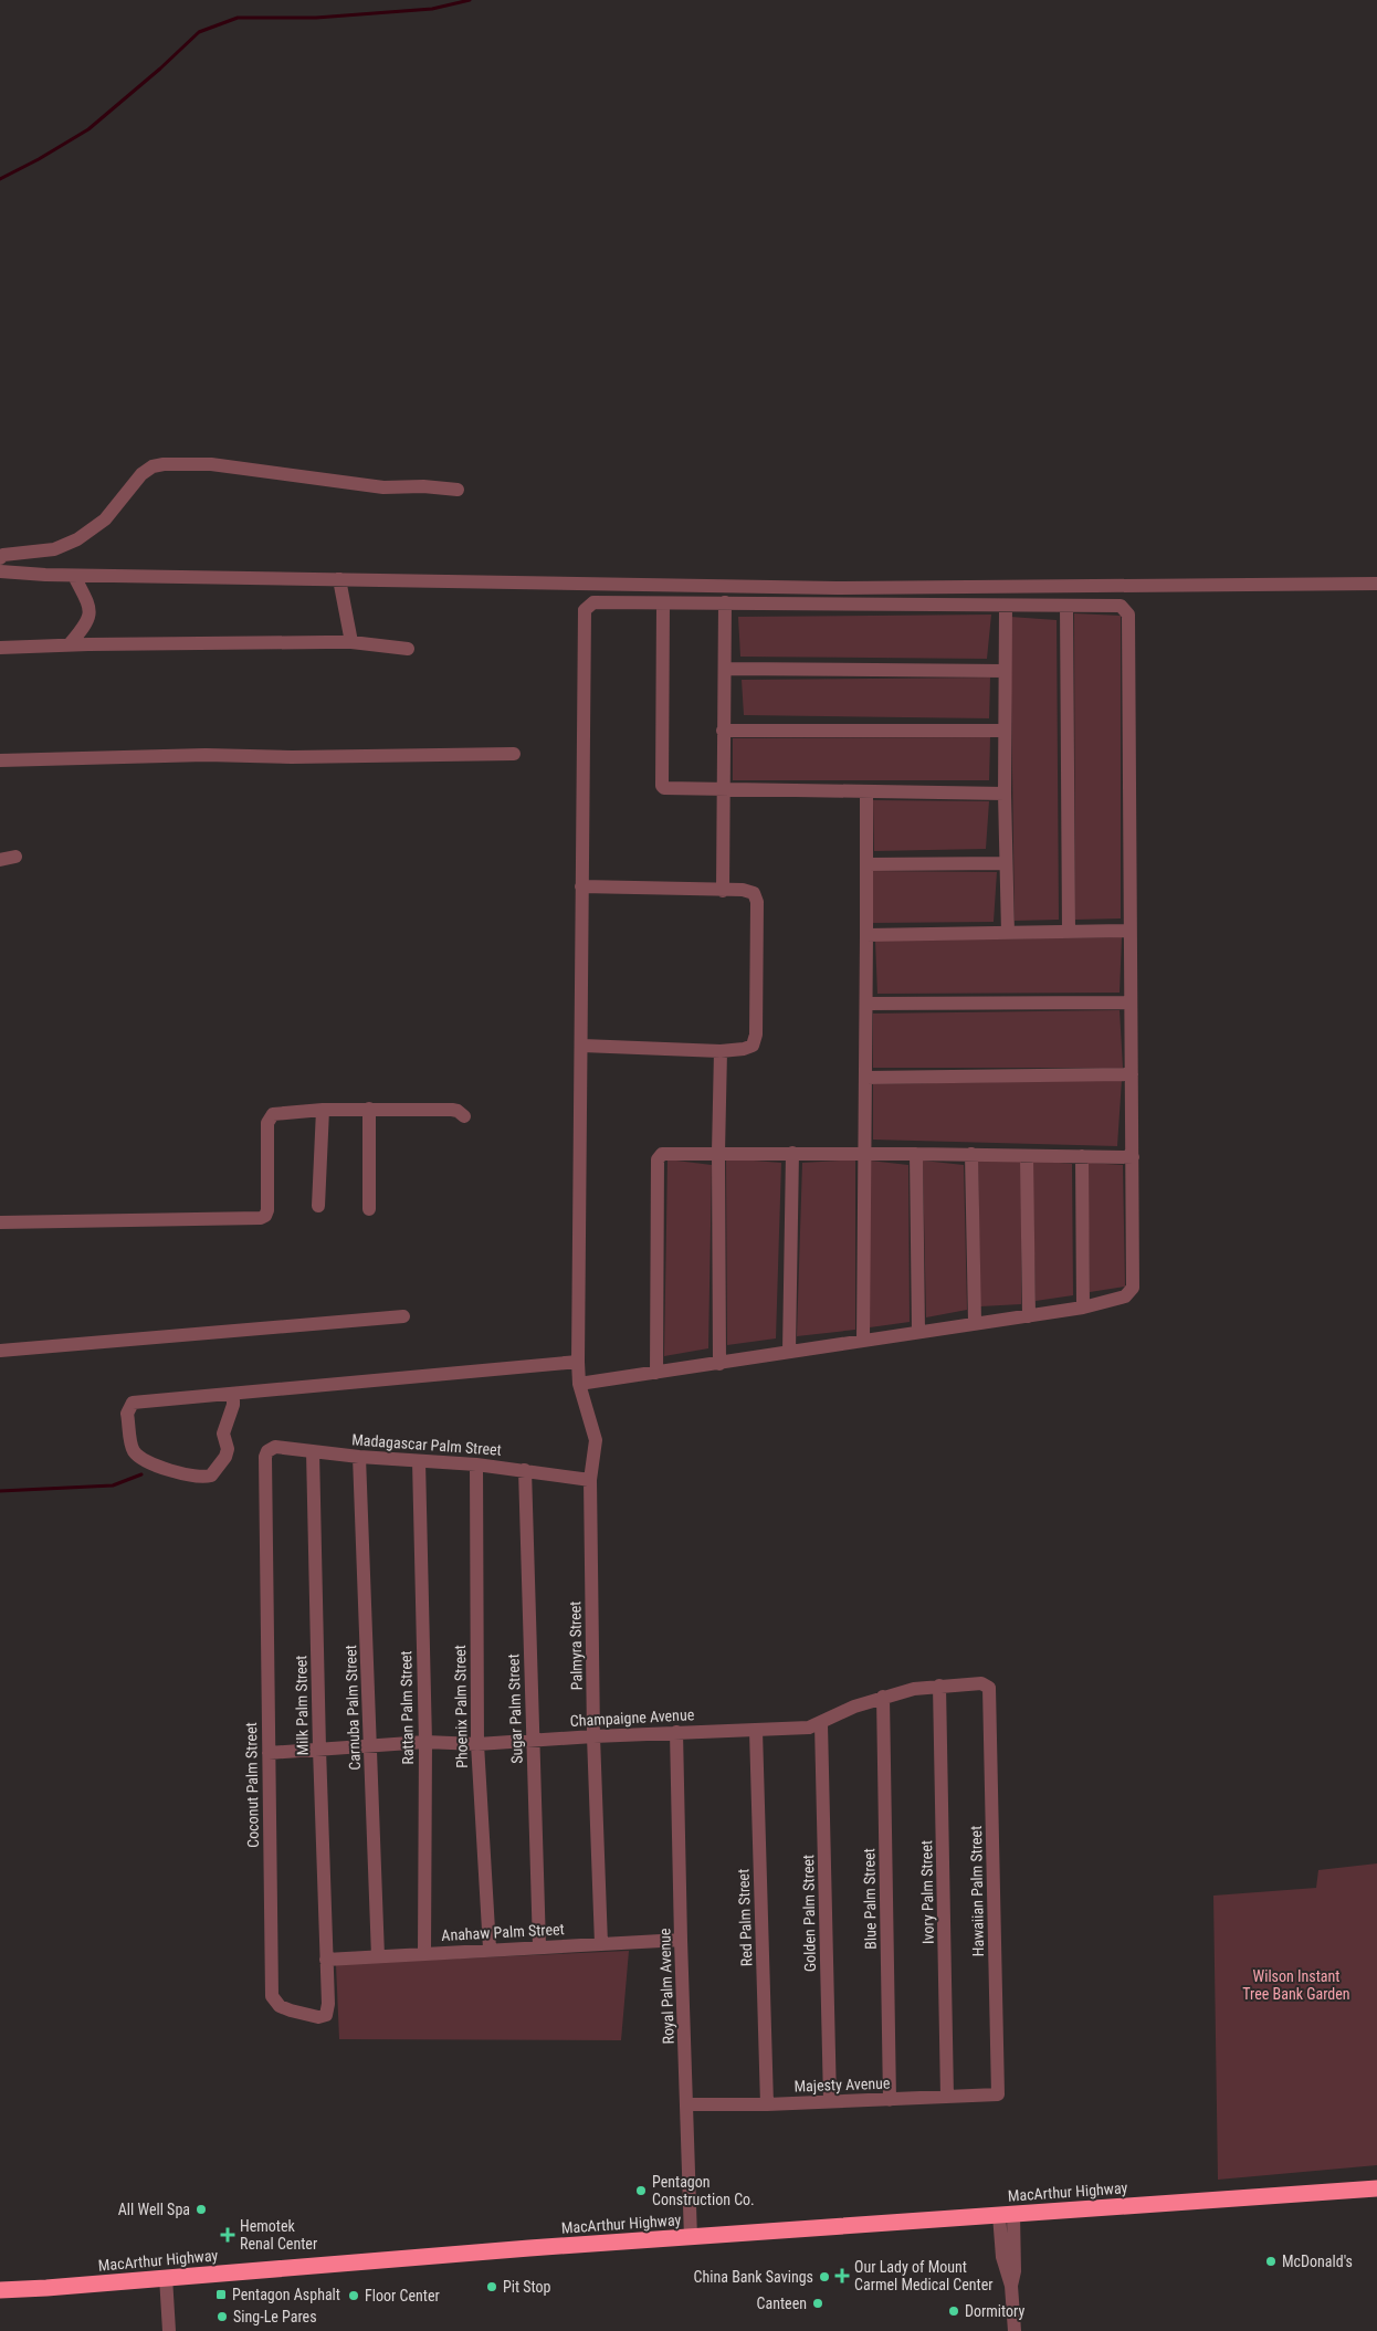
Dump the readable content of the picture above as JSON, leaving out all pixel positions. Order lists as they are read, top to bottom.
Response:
{
  "streets": {
    "highway": ["MacArthur Highway"],
    "street": [
      "Madagascar Palm Street",
      "Palmyra Street",
      "Milk Palm Street",
      "Phoenix Palm Street",
      "Carnuba Palm Street",
      "Rattan Palm Street",
      "Sugar Palm Street",
      "Champaigne Avenue",
      "Coconut Palm Street",
      "Hawaiian Palm Street",
      "Ivory Palm Street",
      "Blue Palm Street",
      "Golden Palm Street",
      "Red Palm Street",
      "Anahaw Palm Street",
      "Royal Palm Avenue",
      "Majesty Avenue"
    ]
  },
  "crossings": [
    ["Madagascar Palm Street", "Palmyra Street"],
    ["Madagascar Palm Street", "Milk Palm Street"],
    ["Madagascar Palm Street", "Phoenix Palm Street"],
    ["Madagascar Palm Street", "Carnuba Palm Street"],
    ["Madagascar Palm Street", "Rattan Palm Street"],
    ["Madagascar Palm Street", "Sugar Palm Street"],
    ["Madagascar Palm Street", "Coconut Palm Street"],
    ["Palmyra Street", "Champaigne Avenue"],
    ["Palmyra Street", "Anahaw Palm Street"],
    ["Milk Palm Street", "Champaigne Avenue"],
    ["Milk Palm Street", "Coconut Palm Street"],
    ["Milk Palm Street", "Anahaw Palm Street"],
    ["Phoenix Palm Street", "Champaigne Avenue"],
    ["Phoenix Palm Street", "Anahaw Palm Street"],
    ["Carnuba Palm Street", "Champaigne Avenue"],
    ["Carnuba Palm Street", "Anahaw Palm Street"],
    ["Rattan Palm Street", "Champaigne Avenue"],
    ["Rattan Palm Street", "Anahaw Palm Street"],
    ["Sugar Palm Street", "Champaigne Avenue"],
    ["Sugar Palm Street", "Anahaw Palm Street"],
    ["Champaigne Avenue", "Coconut Palm Street"],
    ["Champaigne Avenue", "Hawaiian Palm Street"],
    ["Champaigne Avenue", "Ivory Palm Street"],
    ["Champaigne Avenue", "Blue Palm Street"],
    ["Champaigne Avenue", "Golden Palm Street"],
    ["Champaigne Avenue", "Red Palm Street"],
    ["Champaigne Avenue", "Royal Palm Avenue"],
    ["Coconut Palm Street", "Anahaw Palm Street"],
    ["Hawaiian Palm Street", "Majesty Avenue"],
    ["Ivory Palm Street", "Majesty Avenue"],
    ["Blue Palm Street", "Majesty Avenue"],
    ["Golden Palm Street", "Majesty Avenue"],
    ["Red Palm Street", "Majesty Avenue"],
    ["Anahaw Palm Street", "Royal Palm Avenue"],
    ["Royal Palm Avenue", "Majesty Avenue"],
    ["Royal Palm Avenue", "MacArthur Highway"]
  ],
  "parks": ["Wilson Instant Tree Bank Garden"],
  "places": {
    "other": [
      "Pentagon Construction Co.",
      "All Well Spa",
      "McDonald's",
      "China Bank Savings",
      "Pit Stop",
      "Floor Center",
      "Canteen",
      "Dormitory",
      "Sing-Le Pares"
    ],
    "health": ["Hemotek Renal Center", "Our Lady of Mount Carmel Medical Center"],
    "transit": ["Pentagon Asphalt"]
  }
}
